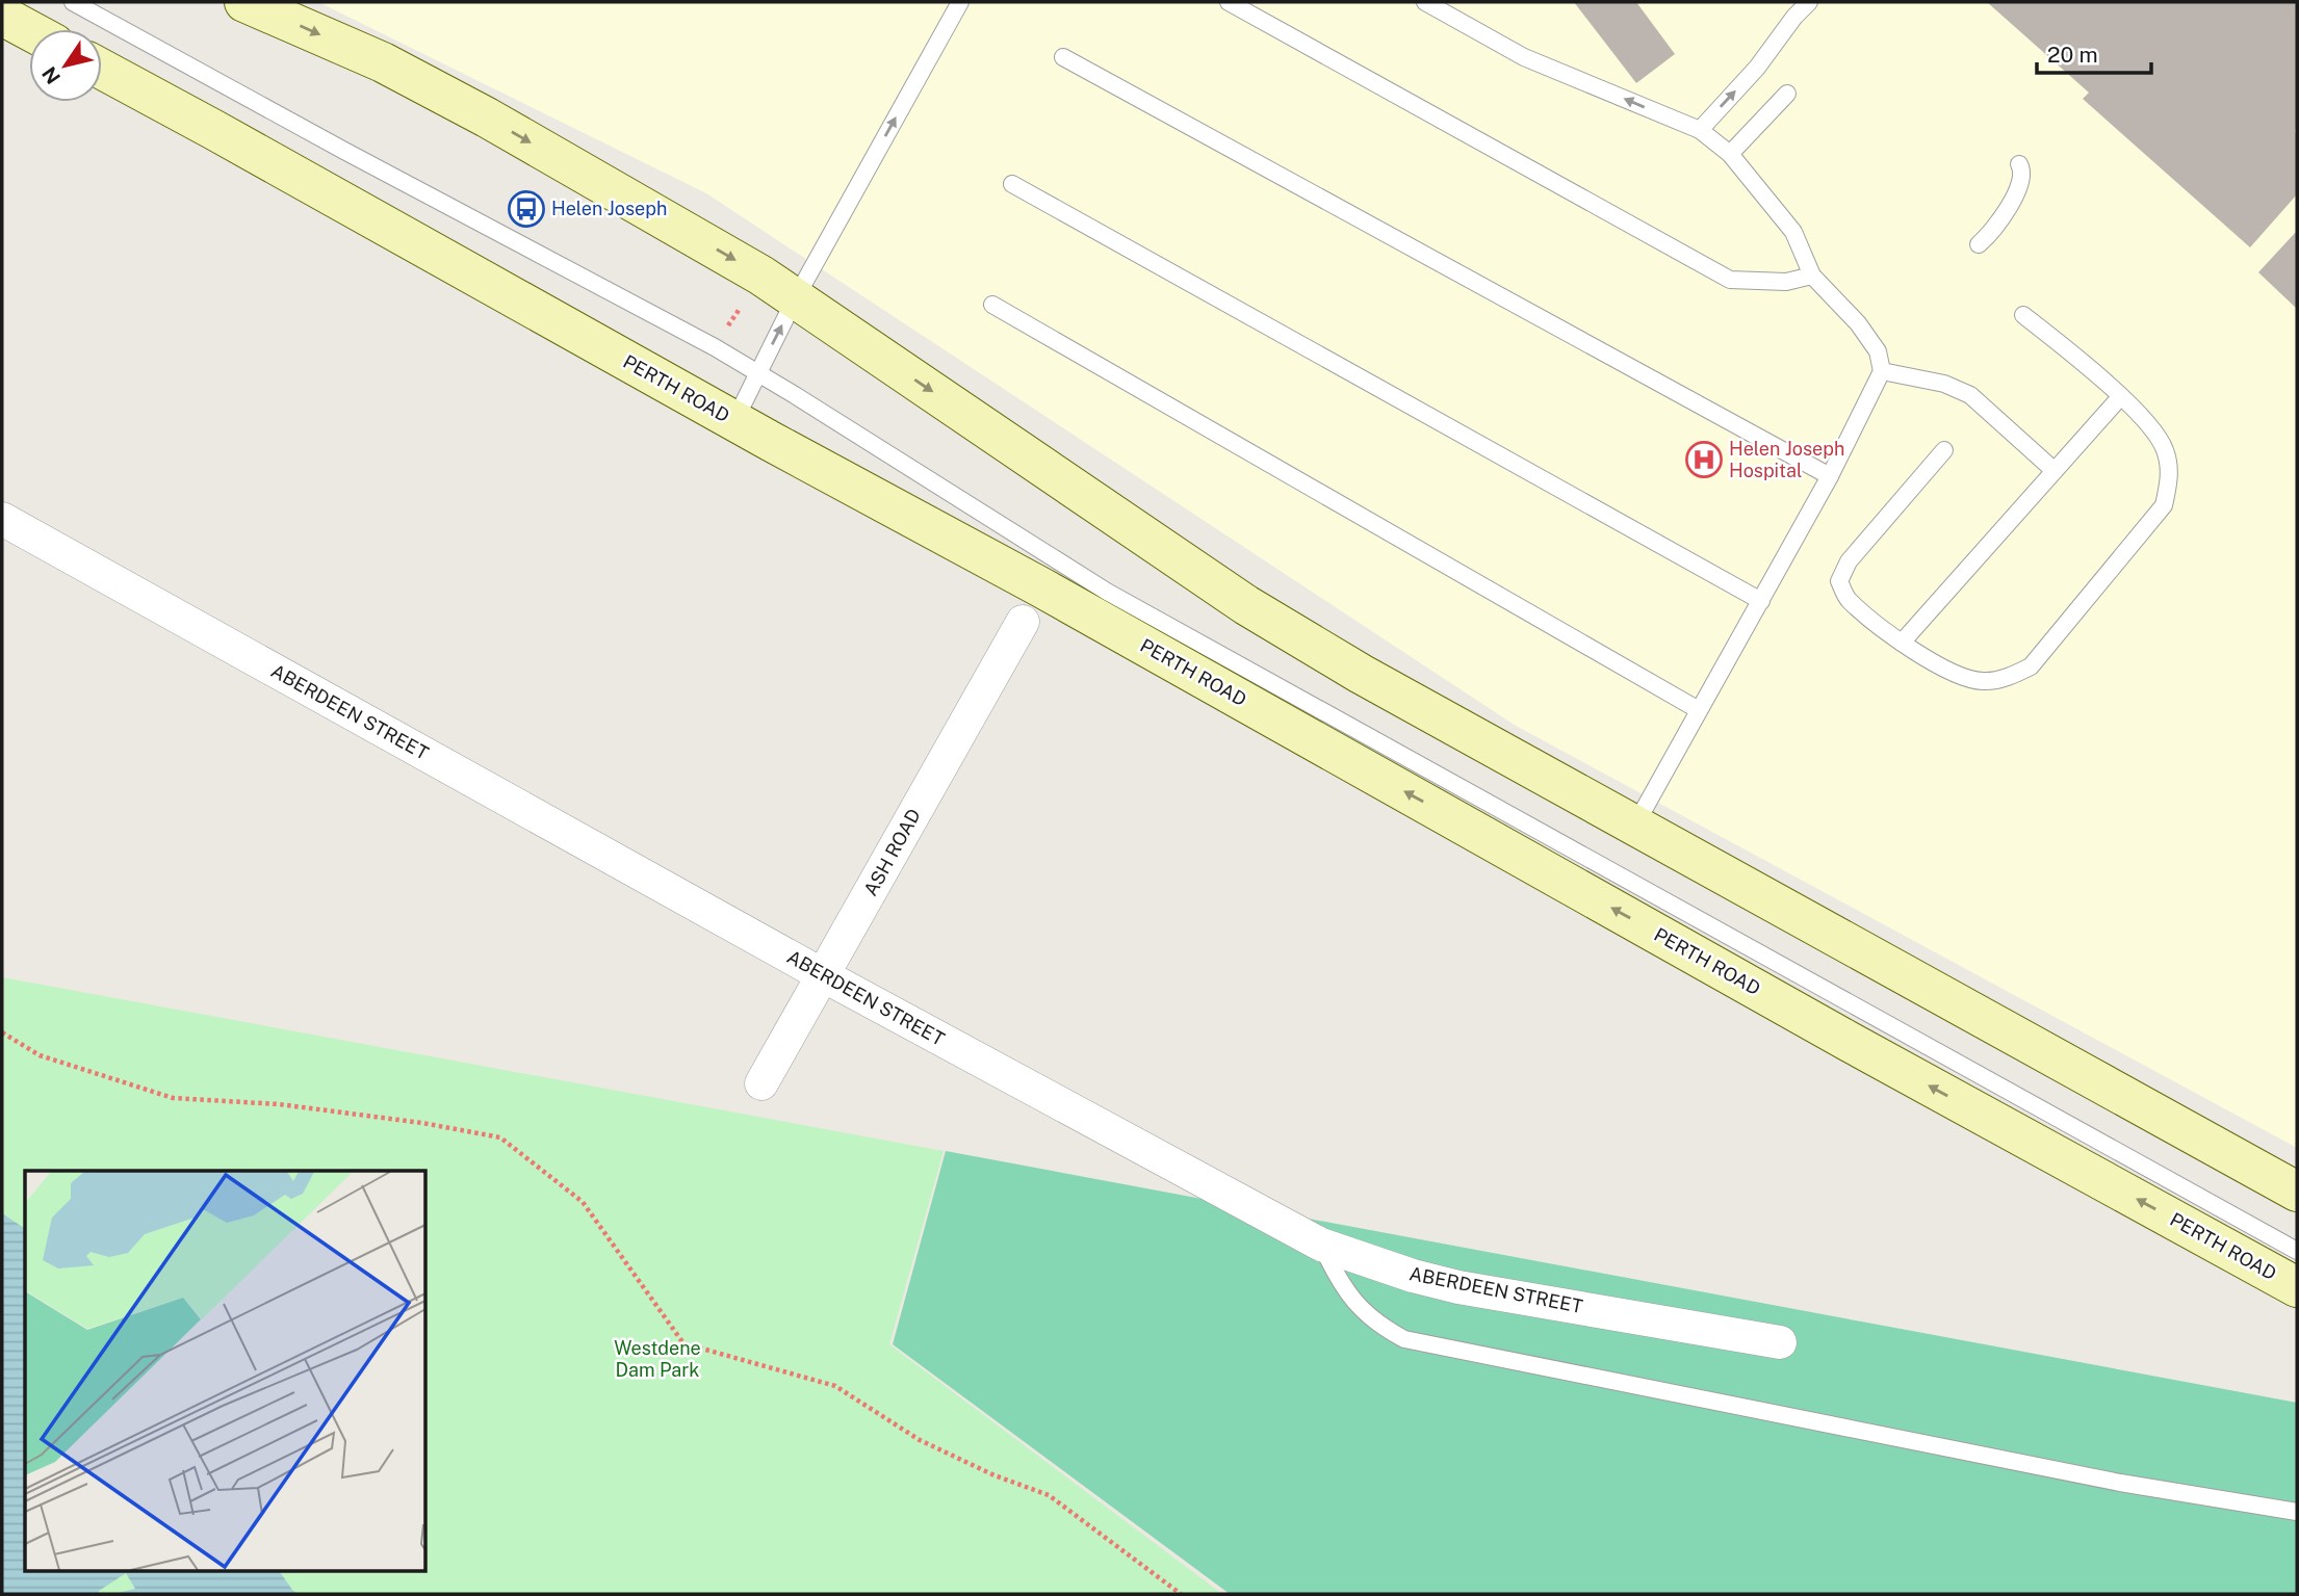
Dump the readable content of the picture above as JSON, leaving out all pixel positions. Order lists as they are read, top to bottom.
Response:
{
  "streets": {
    "main road": ["PERTH ROAD"],
    "street": ["ABERDEEN STREET", "ASH ROAD"]
  },
  "crossings": [
    ["ABERDEEN STREET", "ASH ROAD"]
  ],
  "parks": ["Westdene Dam Park"],
  "places": {
    "bus stop": ["Helen Joseph"],
    "hospital": ["Helen Joseph Hospital"]
  },
  "scale_bar": "20 m",
  "north": "bottom left"
}
